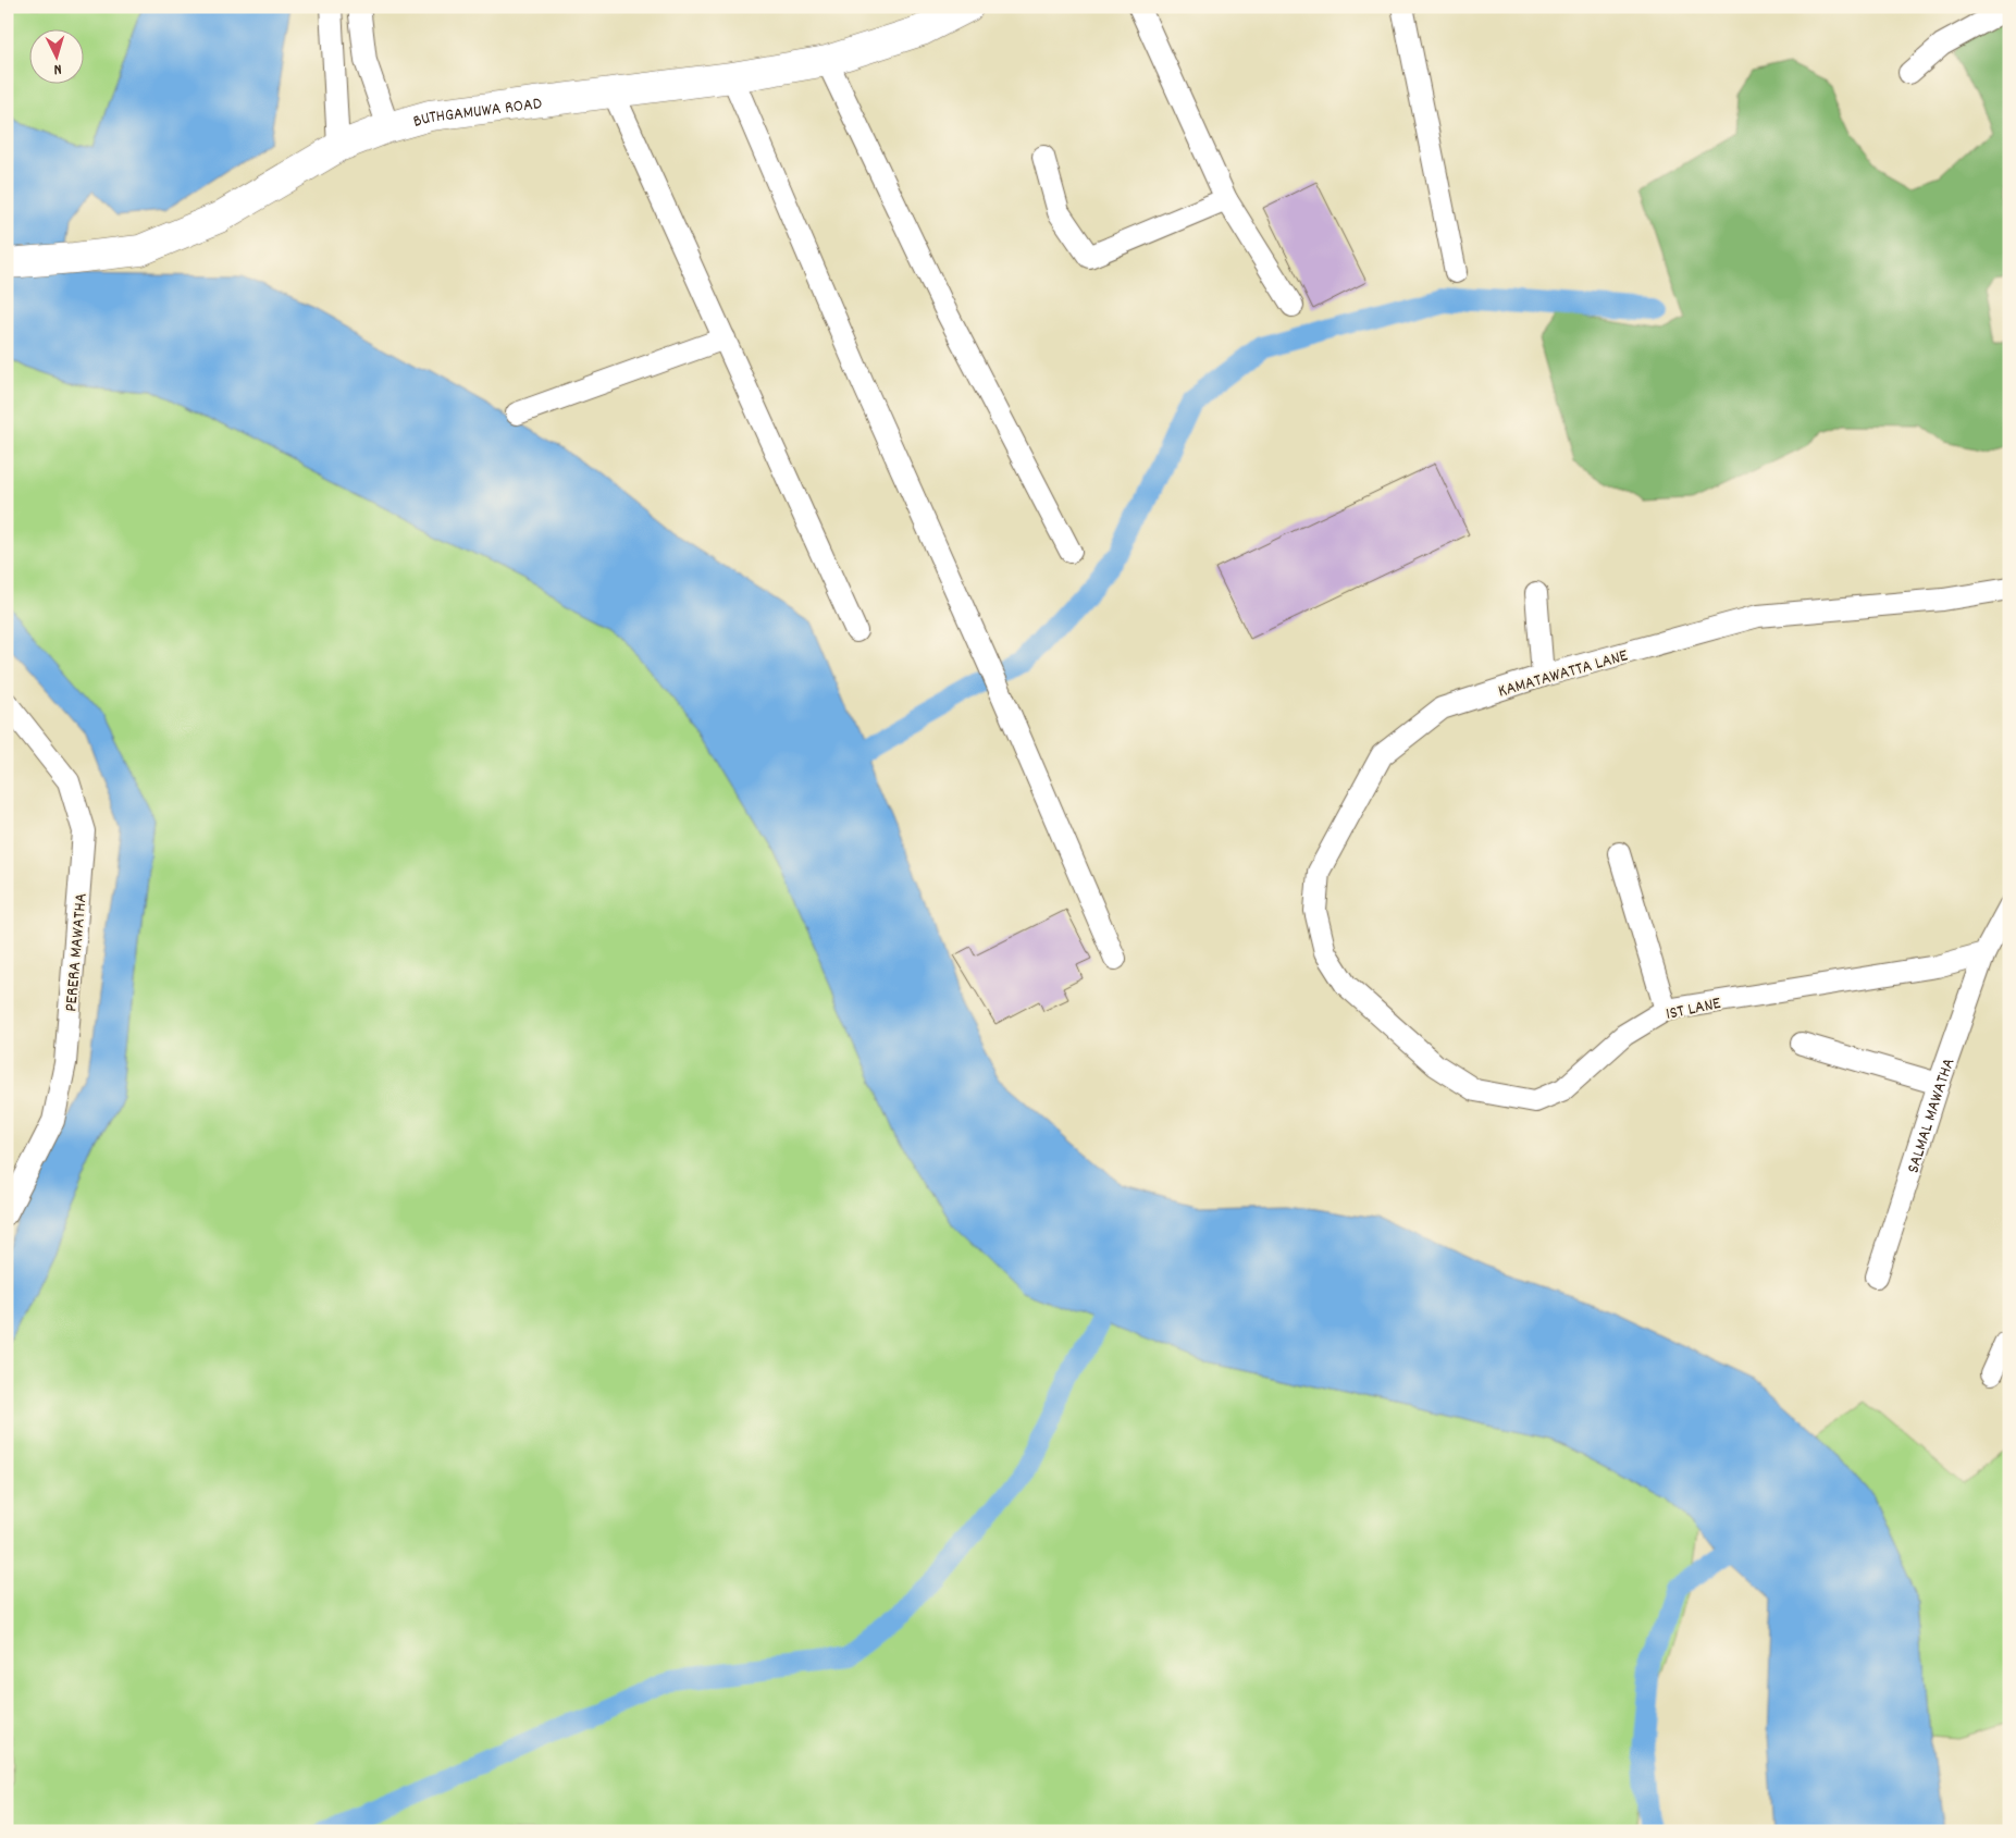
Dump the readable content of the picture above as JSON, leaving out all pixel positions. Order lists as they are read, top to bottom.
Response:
{
  "streets": {
    "main road": ["BUTHGAMUWA ROAD"],
    "street": [
      "KAMATAWATTA LANE",
      "PERERA MAWATHA",
      "1ST LANE",
      "SALMAL MAWATHA"
    ]
  },
  "crossings": [
    ["KAMATAWATTA LANE", "1ST LANE"],
    ["1ST LANE", "SALMAL MAWATHA"]
  ],
  "north": "bottom"
}
